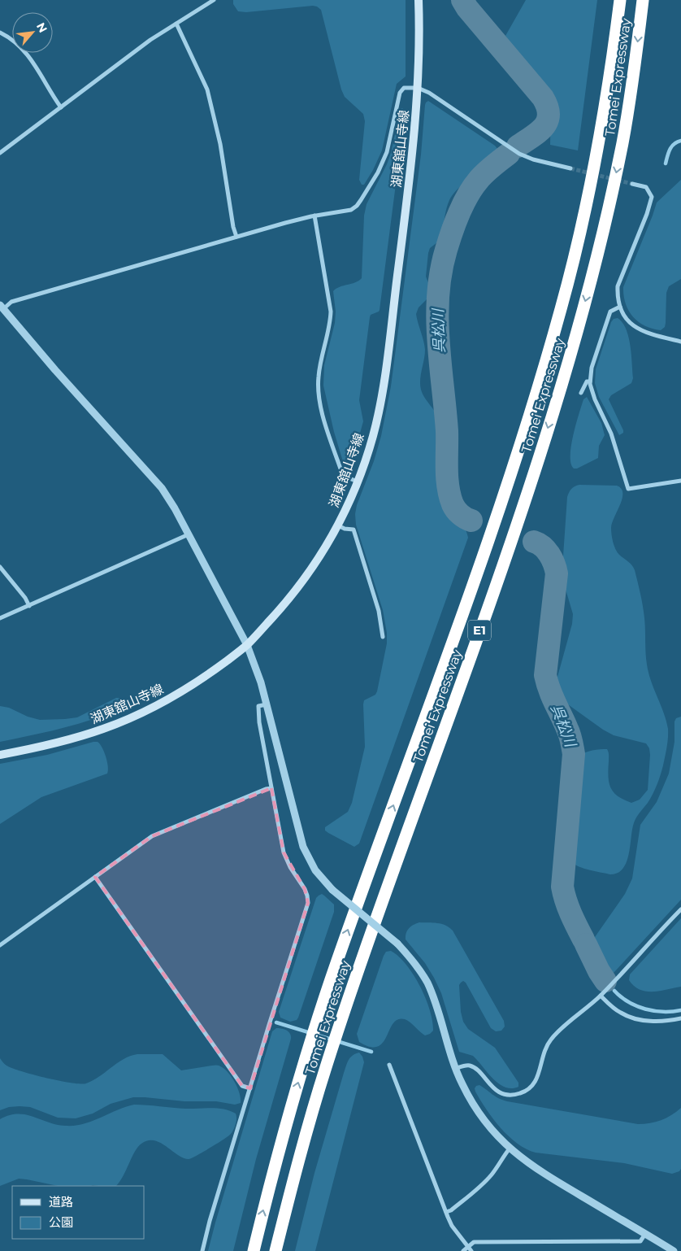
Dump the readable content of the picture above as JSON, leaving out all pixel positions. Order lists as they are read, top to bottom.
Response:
{
  "streets": {
    "highway": ["Tomei Expressway", "E1"],
    "main road": ["湖東舘山寺線"]
  },
  "water": ["呉松川"],
  "legend": ["道路", "公園"],
  "north": "top right"
}
